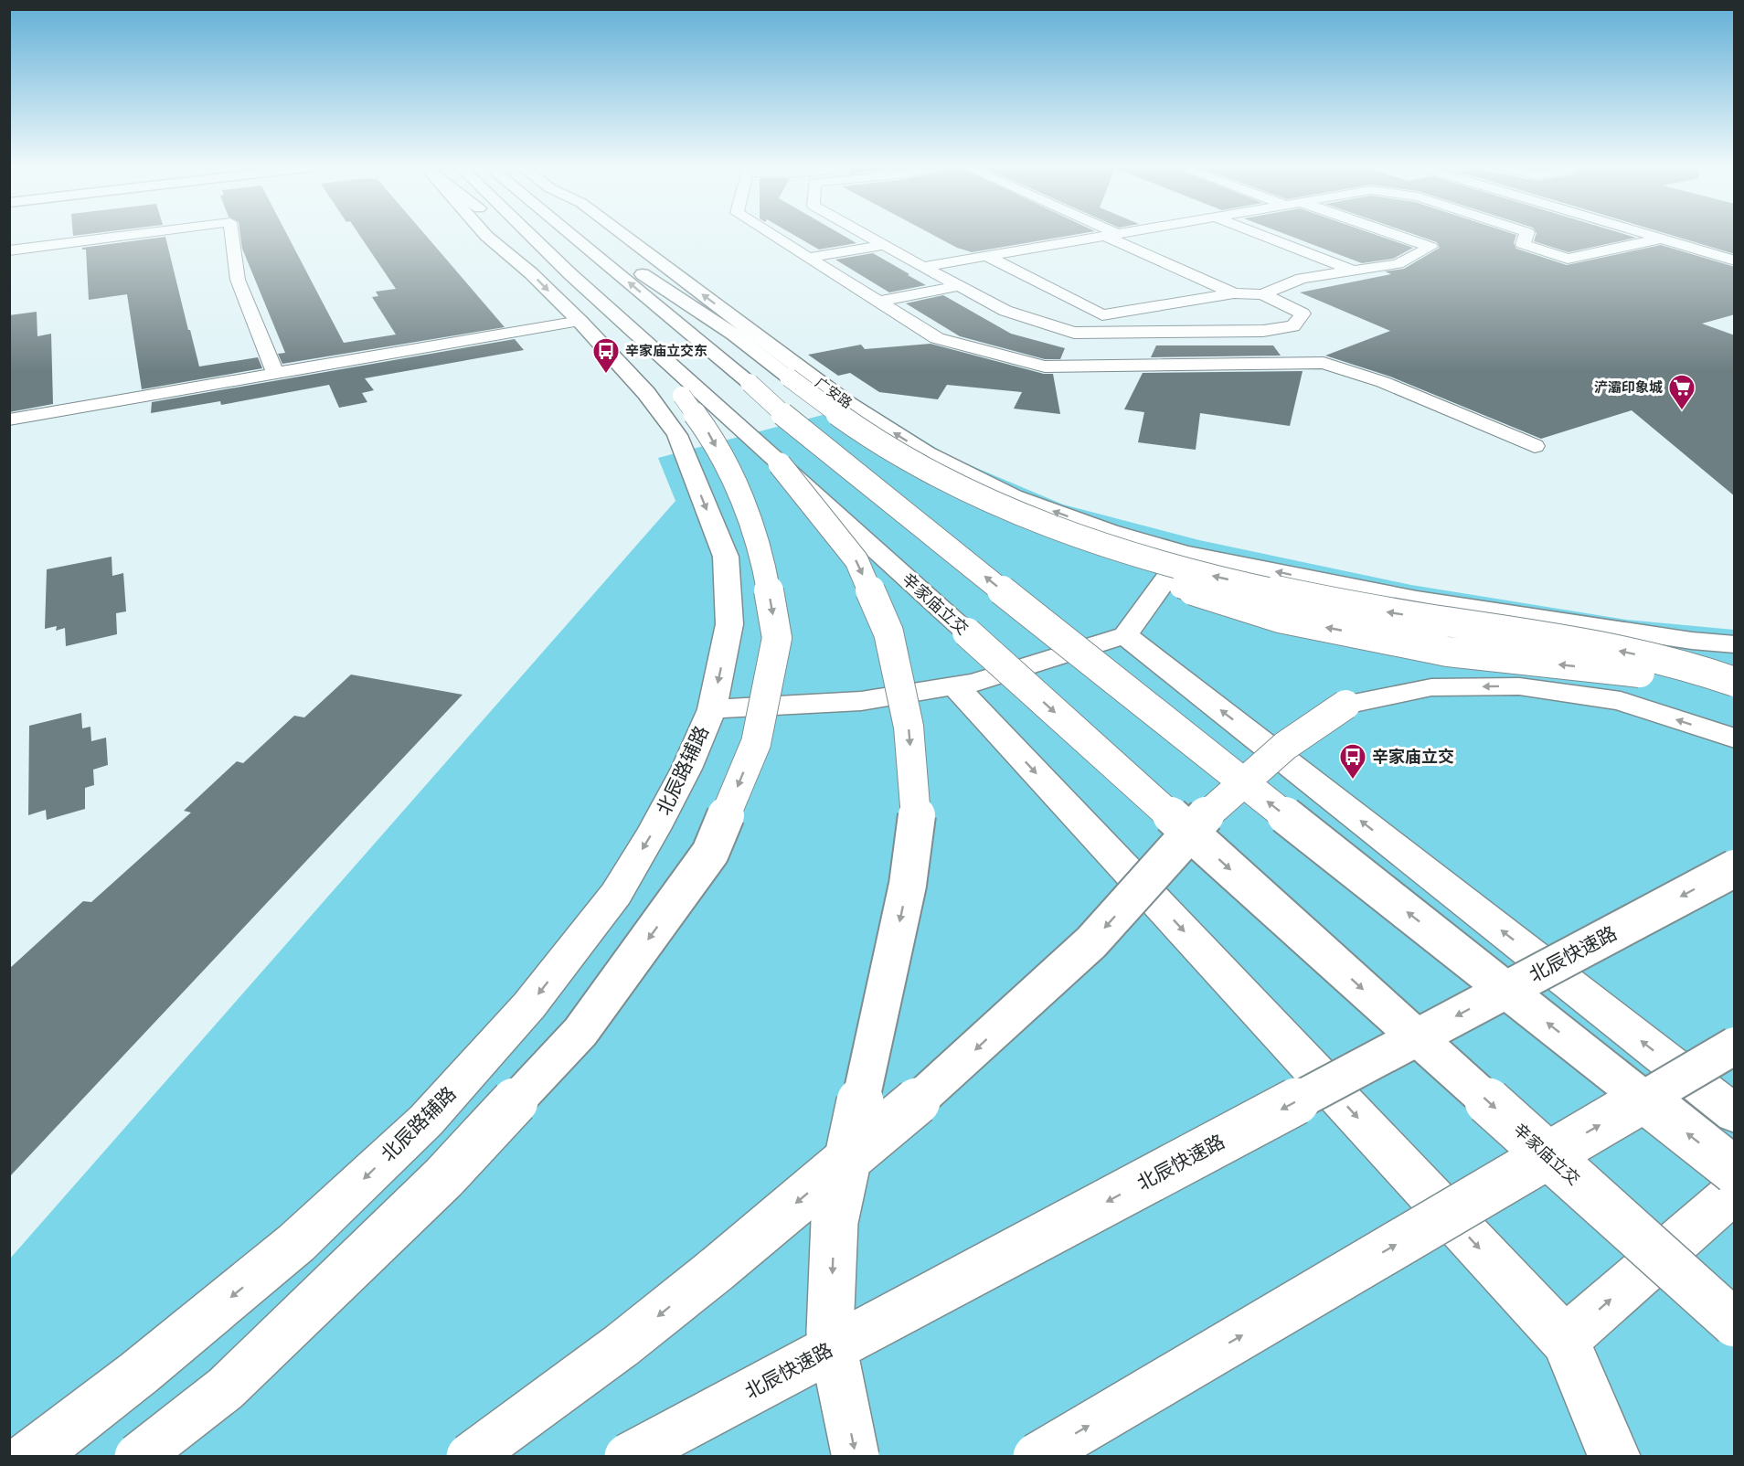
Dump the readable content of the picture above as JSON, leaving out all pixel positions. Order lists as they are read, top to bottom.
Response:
{
  "streets": {
    "main road": [
      "广安路",
      "辛家庙立交",
      "北辰路辅路",
      "北辰快速路"
    ]
  },
  "one_way": ["北辰路辅路"],
  "places": {
    "bus stop": ["辛家庙立交东", "辛家庙立交"],
    "supermarket": ["浐灞印象城"]
  }
}
